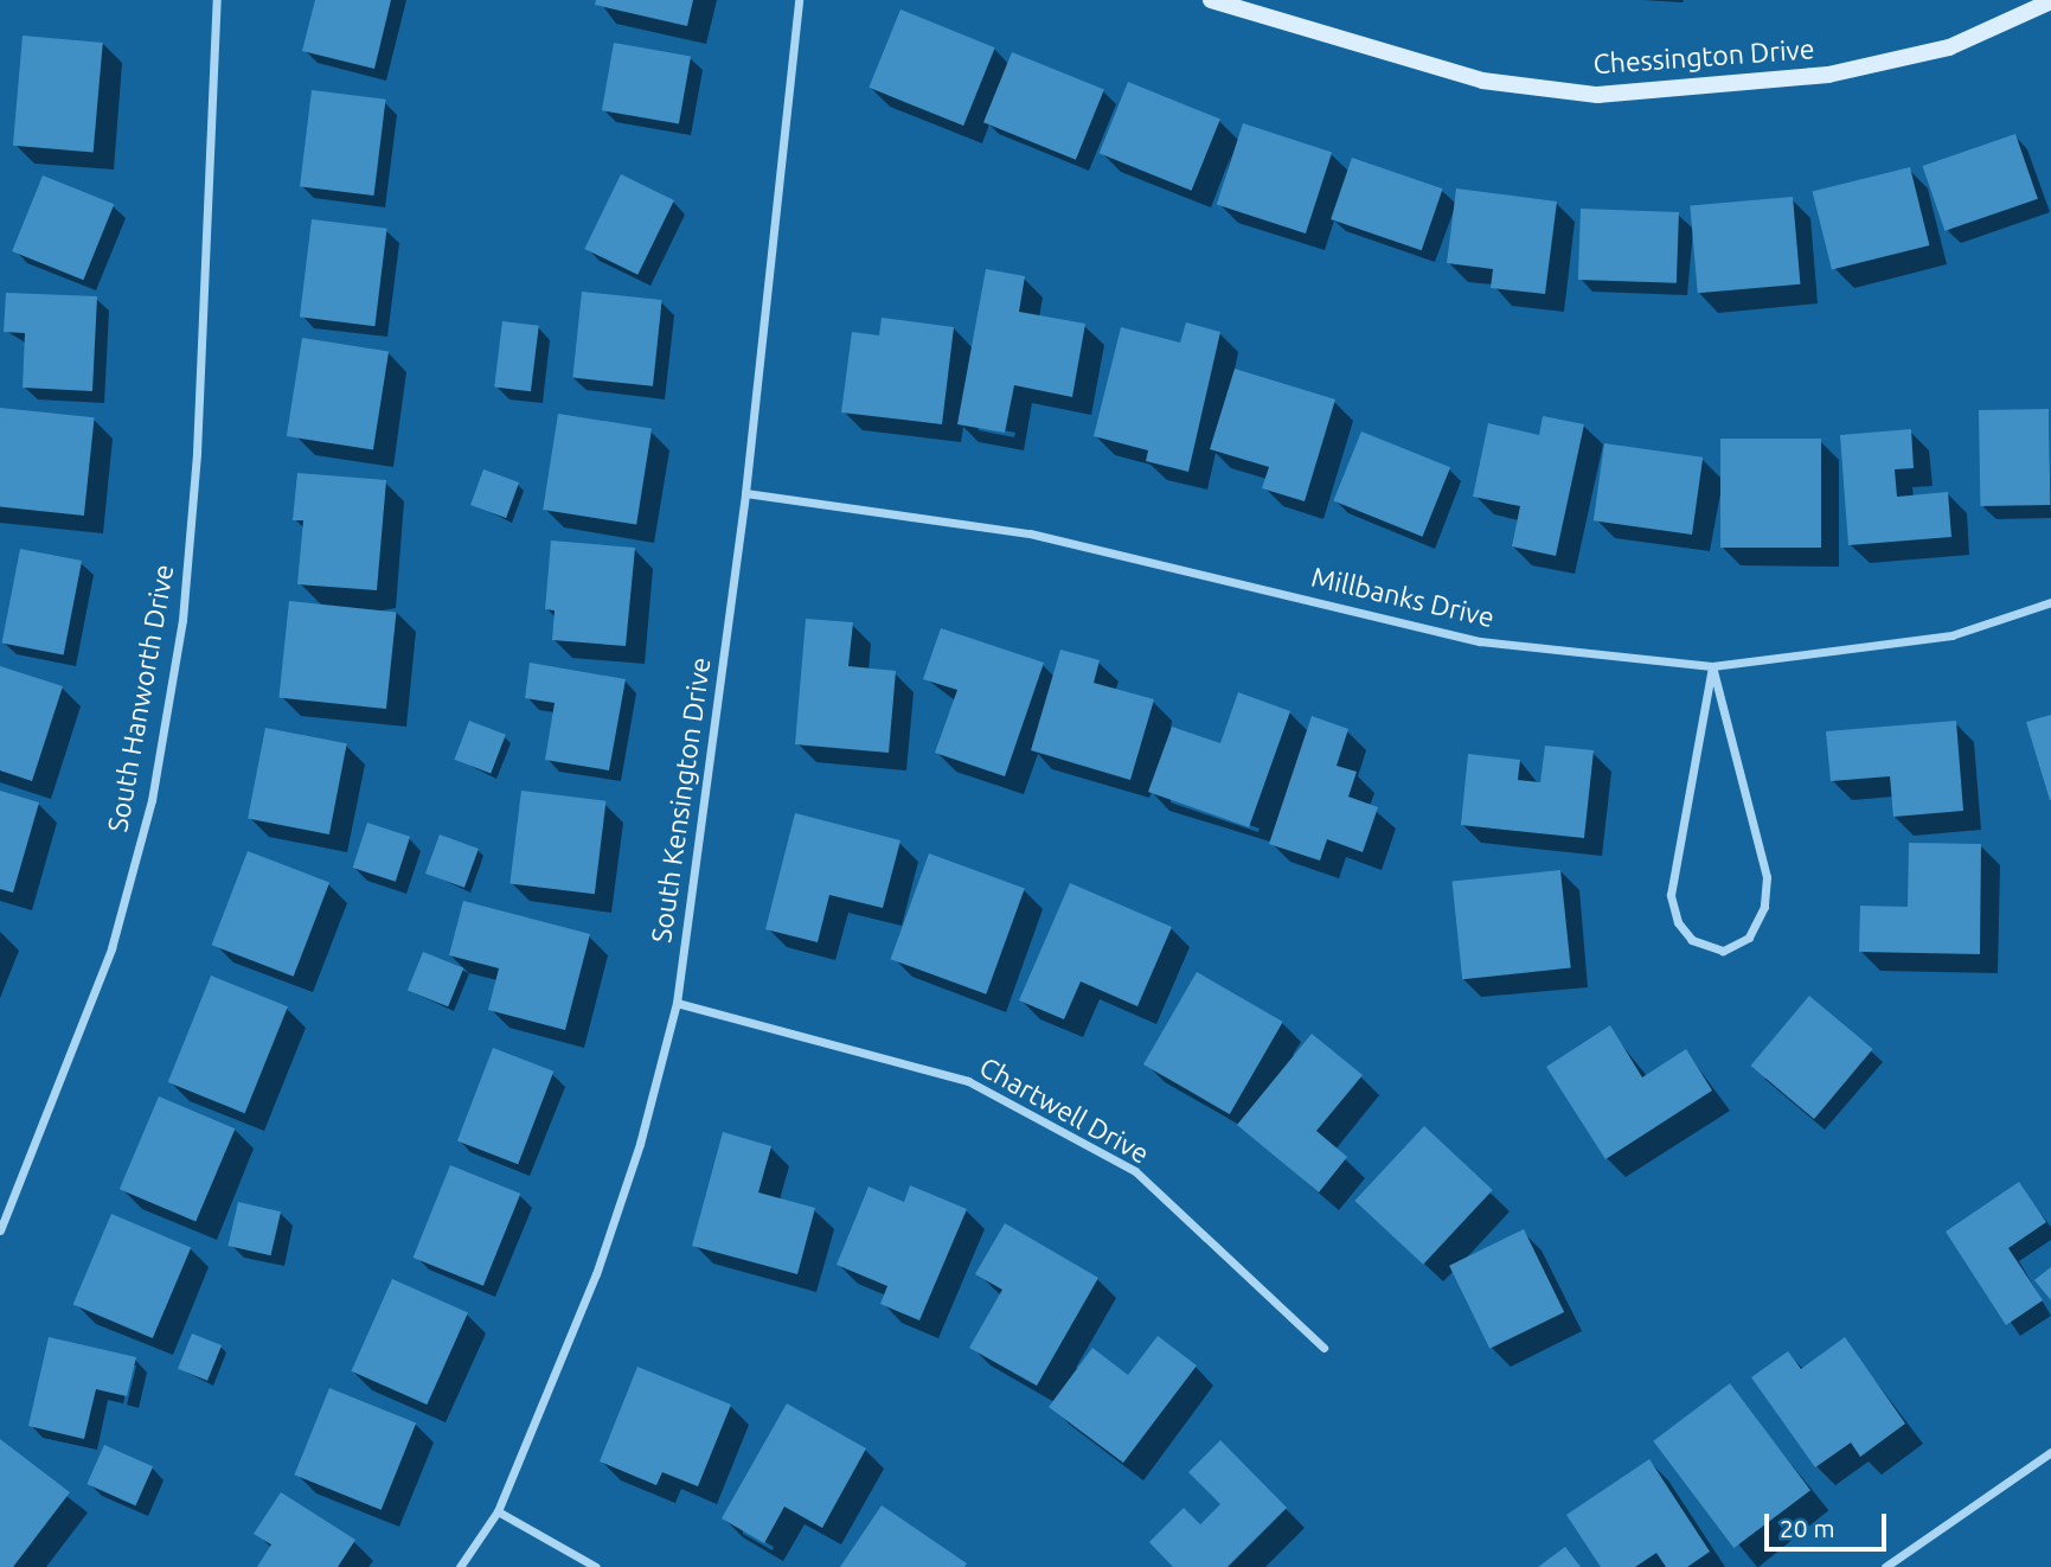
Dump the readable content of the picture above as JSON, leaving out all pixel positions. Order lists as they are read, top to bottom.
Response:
{
  "streets": {
    "street": [
      "Chessington Drive",
      "Millbanks Drive",
      "South Hanworth Drive",
      "South Kensington Drive",
      "Chartwell Drive"
    ]
  },
  "crossings": [
    ["Millbanks Drive", "South Kensington Drive"],
    ["South Kensington Drive", "Chartwell Drive"]
  ],
  "scale_bar": "20 m"
}
